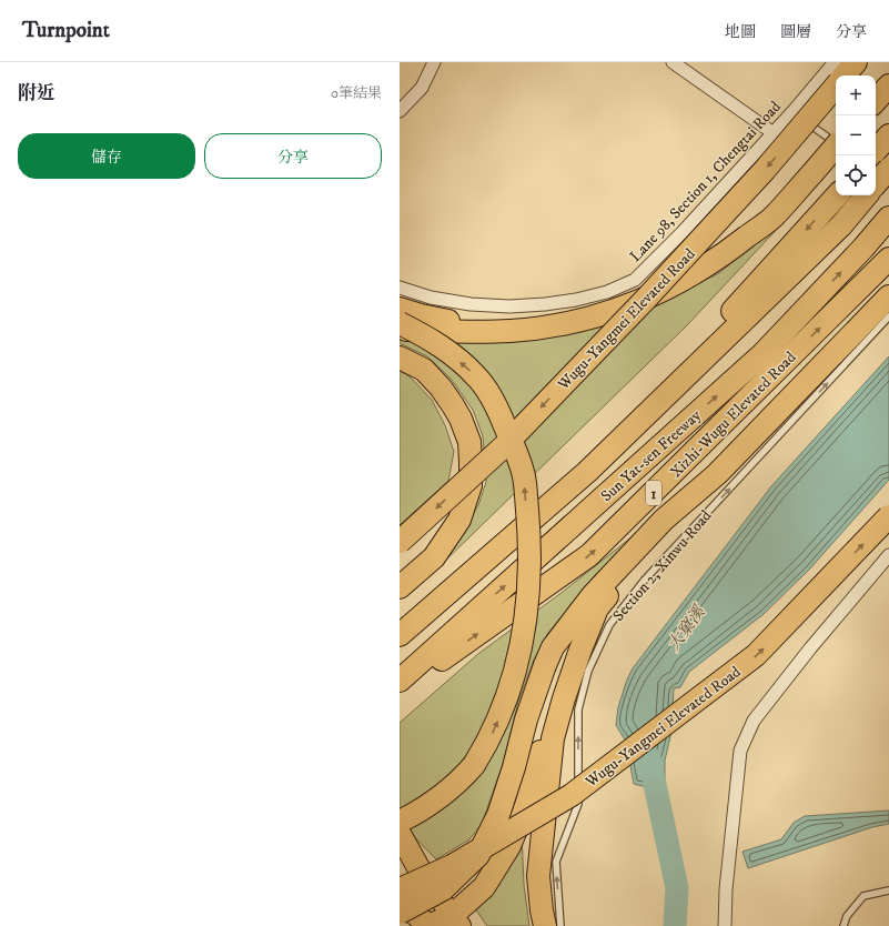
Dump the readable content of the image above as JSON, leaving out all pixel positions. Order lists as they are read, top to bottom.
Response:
{
  "streets": {
    "highway": [
      "Wugu-Yangmei Elevated Road",
      "Xizhi-Wugu Elevated Road",
      "Sun Yat-sen Freeway",
      "1"
    ],
    "street": ["Lane 98, Section 1, Chengtai Road"],
    "lane": ["Section 2, Xinwu Road"]
  },
  "crossings": [
    ["Lane 98, Section 1, Chengtai Road", "Wugu-Yangmei Elevated Road"]
  ],
  "one_way": ["Section 2, Xinwu Road"],
  "water": ["大窠溪"],
  "page": {
    "header": "Turnpoint",
    "nav": ["地圖", "圖層", "分享"],
    "heading": ["附近", "0筆結果"],
    "map_buttons": ["+", "−"],
    "buttons": ["儲存", "分享"]
  }
}
